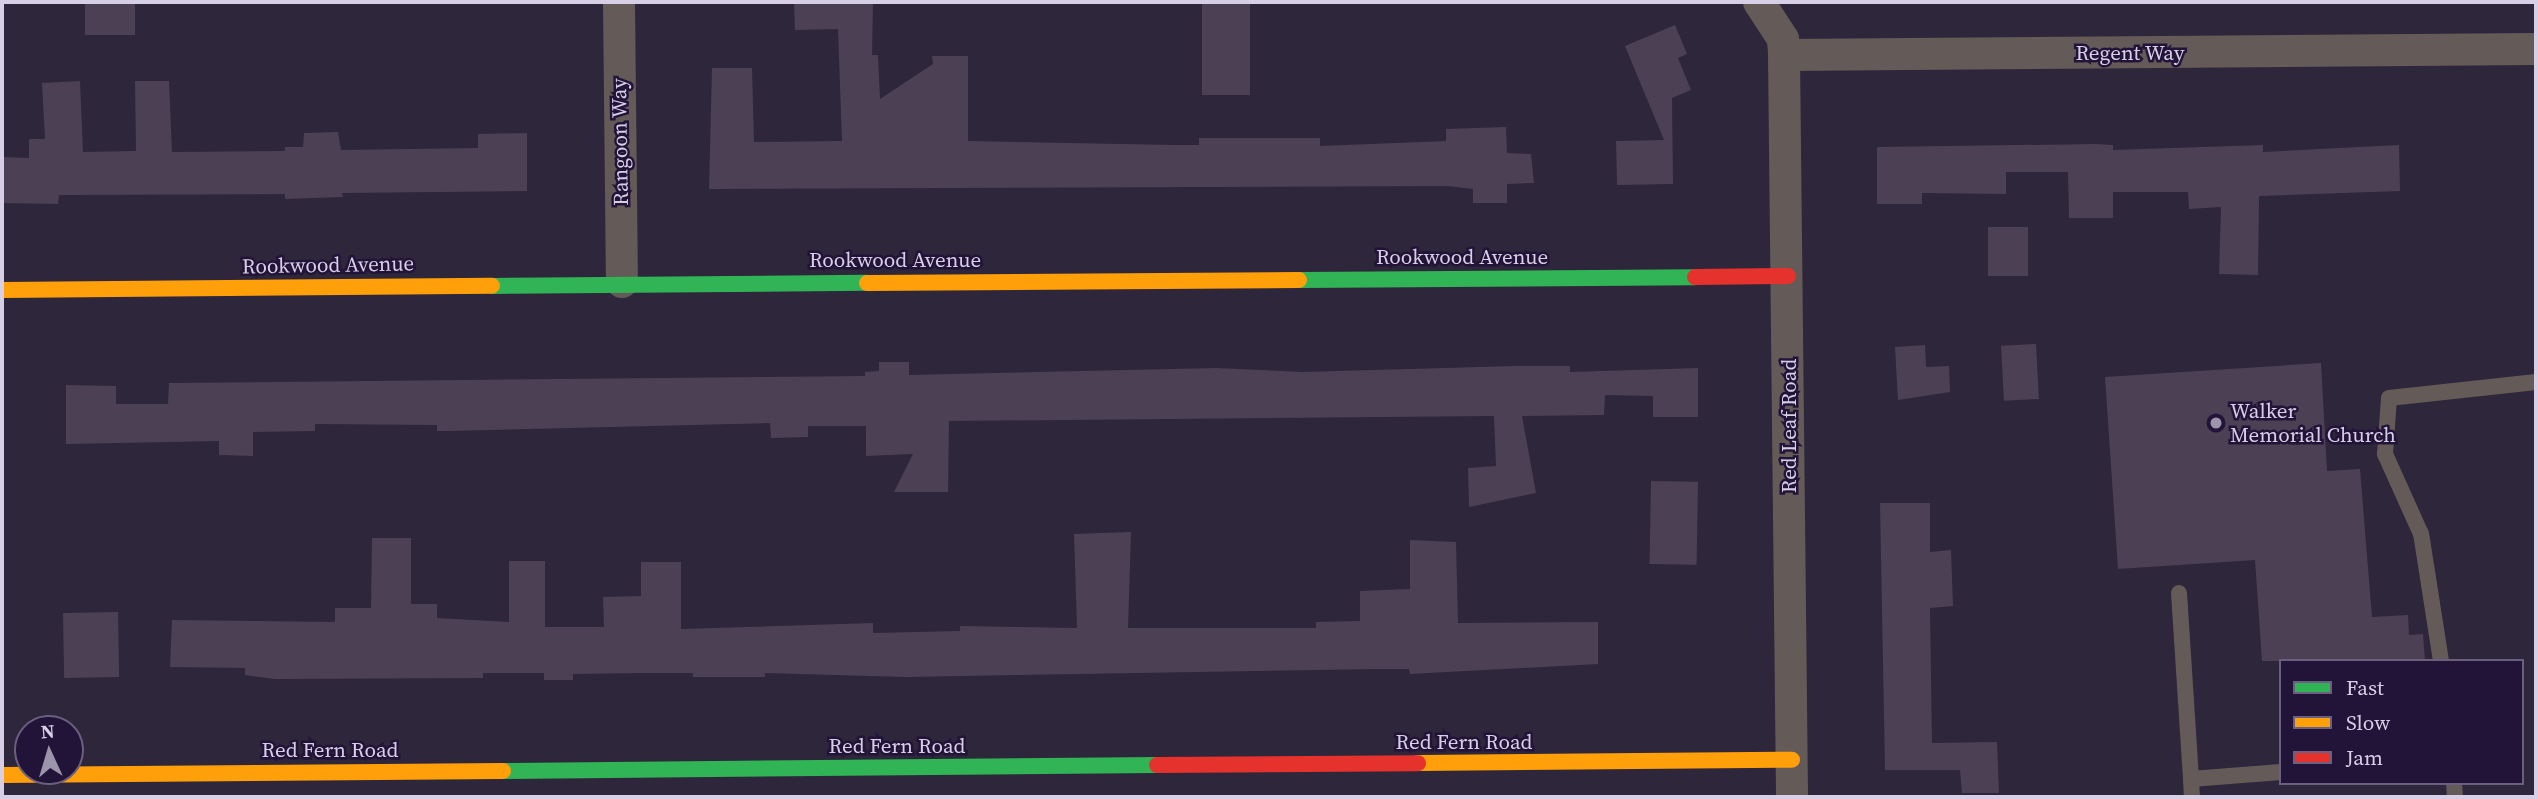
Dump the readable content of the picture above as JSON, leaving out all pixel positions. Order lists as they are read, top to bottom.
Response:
{
  "streets": {
    "street": [
      "Regent Way",
      "Rangoon Way",
      "Rookwood Avenue",
      "Red Leaf Road",
      "Red Fern Road"
    ]
  },
  "crossings": [
    ["Regent Way", "Red Leaf Road"],
    ["Rangoon Way", "Rookwood Avenue"],
    ["Rookwood Avenue", "Red Leaf Road"],
    ["Red Leaf Road", "Red Fern Road"]
  ],
  "places": ["Walker Memorial Church"],
  "legend": ["Fast", "Slow", "Jam"],
  "north": "top"
}
